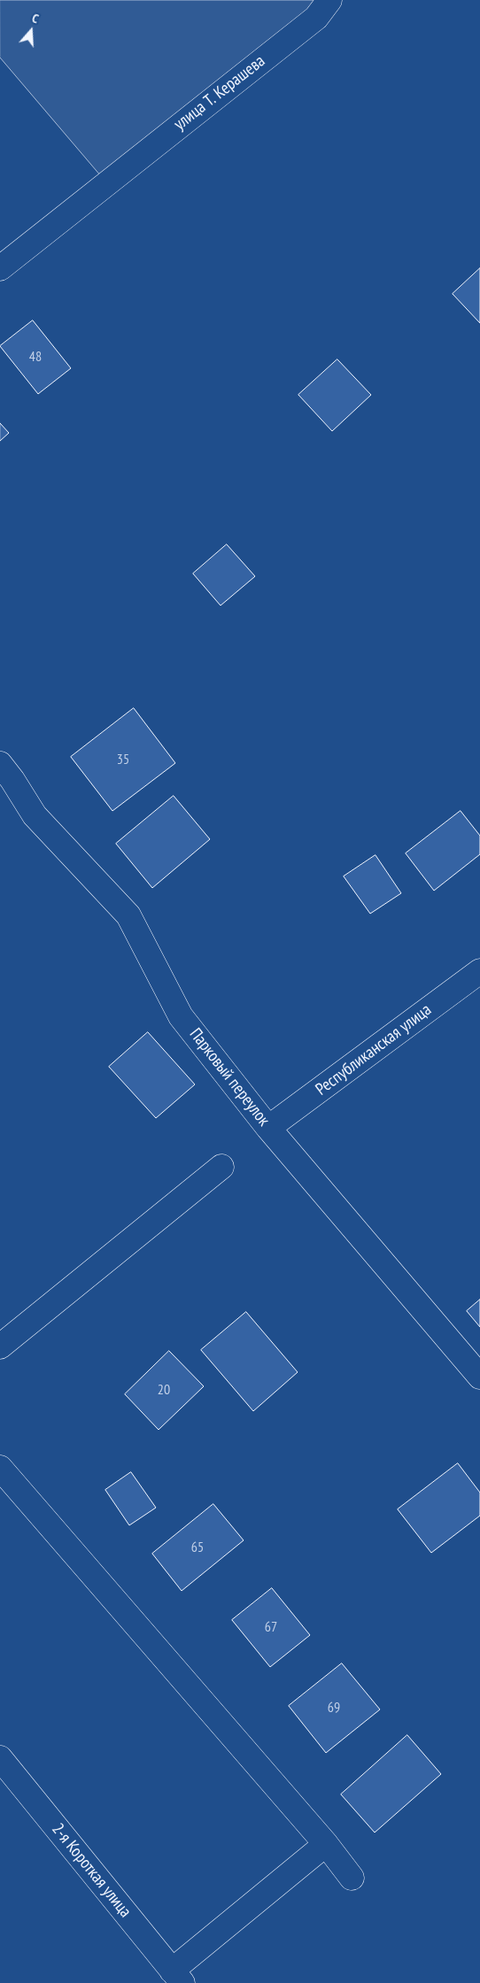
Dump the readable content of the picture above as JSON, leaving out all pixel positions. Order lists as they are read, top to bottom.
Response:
{
  "streets": {
    "street": [
      "улица Т. Керашева",
      "Республиканская улица",
      "Парковый переулок",
      "2-я Короткая улица"
    ]
  },
  "crossings": [
    ["Республиканская улица", "Парковый переулок"]
  ],
  "house_numbers": [
    "48",
    "35",
    "20",
    "65",
    "67",
    "69"
  ],
  "north": "top"
}
